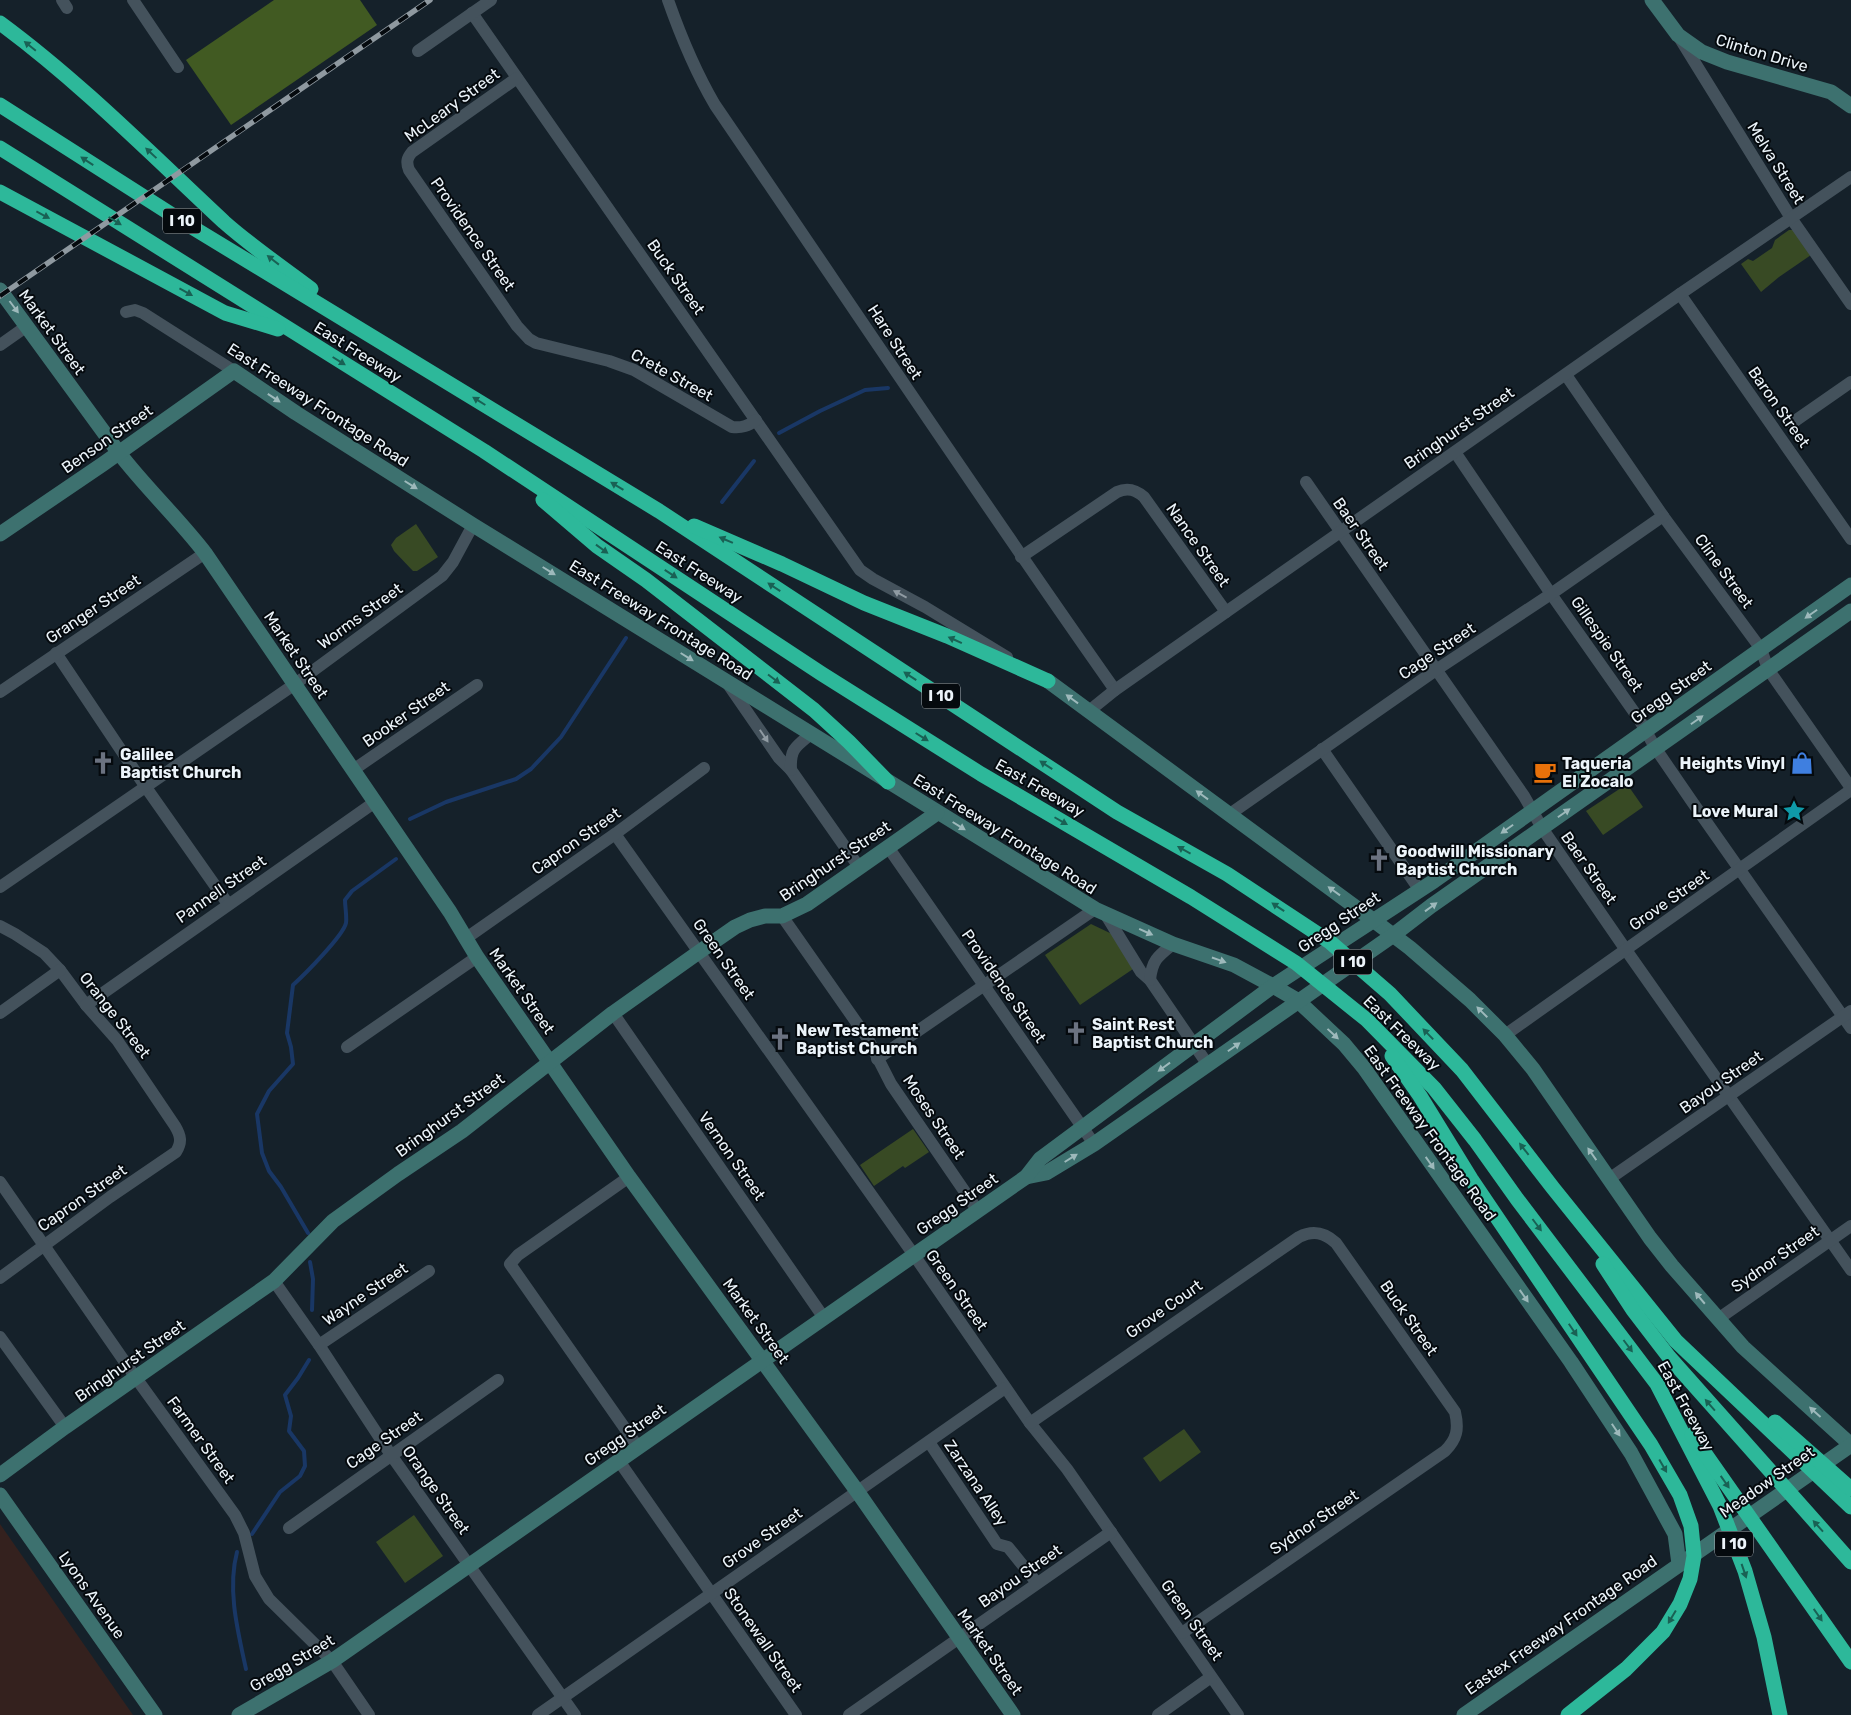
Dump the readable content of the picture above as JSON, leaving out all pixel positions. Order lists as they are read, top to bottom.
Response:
{
  "streets": {
    "highway": ["I 10", "East Freeway"],
    "street": [
      "Clinton Drive",
      "McLeary Street",
      "Melva Street",
      "Providence Street",
      "Buck Street",
      "Market Street",
      "Hare Street",
      "Crete Street",
      "East Freeway Frontage Road",
      "Baron Street",
      "Bringhurst Street",
      "Benson Street",
      "Baer Street",
      "Nance Street",
      "Cline Street",
      "Granger Street",
      "Worms Street",
      "Gillespie Street",
      "Cage Street",
      "Gregg Street",
      "Booker Street",
      "Capron Street",
      "Pannell Street",
      "Grove Street",
      "Green Street",
      "Orange Street",
      "Bayou Street",
      "Moses Street",
      "Vernon Street",
      "Sydnor Street",
      "Wayne Street",
      "Grove Court",
      "Farmer Street",
      "Meadow Street",
      "Zarzana Alley",
      "Lyons Avenue",
      "Eastex Freeway Frontage Road",
      "Stonewall Street"
    ]
  },
  "crossings": [
    ["Clinton Drive", "Melva Street"],
    ["McLeary Street", "Providence Street"],
    ["McLeary Street", "Buck Street"],
    ["Melva Street", "Bringhurst Street"],
    ["Providence Street", "Crete Street"],
    ["Providence Street", "Bringhurst Street"],
    ["Providence Street", "Gregg Street"],
    ["Buck Street", "Crete Street"],
    ["Buck Street", "Sydnor Street"],
    ["Buck Street", "Grove Court"],
    ["Market Street", "Bringhurst Street"],
    ["Market Street", "Benson Street"],
    ["Market Street", "Granger Street"],
    ["Market Street", "Worms Street"],
    ["Market Street", "Gregg Street"],
    ["Market Street", "Booker Street"],
    ["Market Street", "Capron Street"],
    ["Market Street", "Pannell Street"],
    ["Market Street", "Grove Street"],
    ["Market Street", "Bayou Street"],
    ["Hare Street", "Bringhurst Street"],
    ["Hare Street", "Nance Street"],
    ["East Freeway Frontage Road", "Bringhurst Street"],
    ["East Freeway Frontage Road", "Benson Street"],
    ["East Freeway Frontage Road", "Worms Street"],
    ["East Freeway Frontage Road", "Gregg Street"],
    ["East Freeway Frontage Road", "Meadow Street"],
    ["East Freeway Frontage Road", "Eastex Freeway Frontage Road"],
    ["Baron Street", "Bringhurst Street"],
    ["Bringhurst Street", "Baer Street"],
    ["Bringhurst Street", "Nance Street"],
    ["Bringhurst Street", "Cline Street"],
    ["Bringhurst Street", "Gillespie Street"],
    ["Bringhurst Street", "Green Street"],
    ["Bringhurst Street", "Orange Street"],
    ["Bringhurst Street", "Moses Street"],
    ["Bringhurst Street", "Vernon Street"],
    ["Bringhurst Street", "Farmer Street"],
    ["Baer Street", "Cage Street"],
    ["Baer Street", "Gregg Street"],
    ["Baer Street", "Grove Street"],
    ["Baer Street", "Bayou Street"],
    ["Baer Street", "Sydnor Street"],
    ["Cline Street", "Cage Street"],
    ["Cline Street", "Gregg Street"],
    ["Cline Street", "Grove Street"],
    ["Gillespie Street", "Cage Street"],
    ["Gillespie Street", "Gregg Street"],
    ["Gillespie Street", "Grove Street"],
    ["Gillespie Street", "Bayou Street"],
    ["Cage Street", "Orange Street"],
    ["Gregg Street", "Green Street"],
    ["Gregg Street", "Orange Street"],
    ["Gregg Street", "Moses Street"],
    ["Gregg Street", "Vernon Street"],
    ["Gregg Street", "Farmer Street"],
    ["Gregg Street", "Stonewall Street"],
    ["Capron Street", "Green Street"],
    ["Capron Street", "Orange Street"],
    ["Capron Street", "Farmer Street"],
    ["Pannell Street", "Orange Street"],
    ["Grove Street", "Green Street"],
    ["Grove Street", "Orange Street"],
    ["Grove Street", "Zarzana Alley"],
    ["Grove Street", "Stonewall Street"],
    ["Green Street", "Bayou Street"],
    ["Green Street", "Sydnor Street"],
    ["Green Street", "Grove Court"],
    ["Orange Street", "Wayne Street"],
    ["Bayou Street", "Zarzana Alley"],
    ["Meadow Street", "Eastex Freeway Frontage Road"]
  ],
  "one_way": ["East Freeway Frontage Road"],
  "places": {
    "church": [
      "Galilee Baptist Church",
      "Goodwill Missionary Baptist Church",
      "Saint Rest Baptist Church",
      "New Testament Baptist Church"
    ],
    "shop": ["Heights Vinyl"],
    "cafe": ["Taqueria El Zocalo"],
    "place": ["Love Mural"]
  }
}
